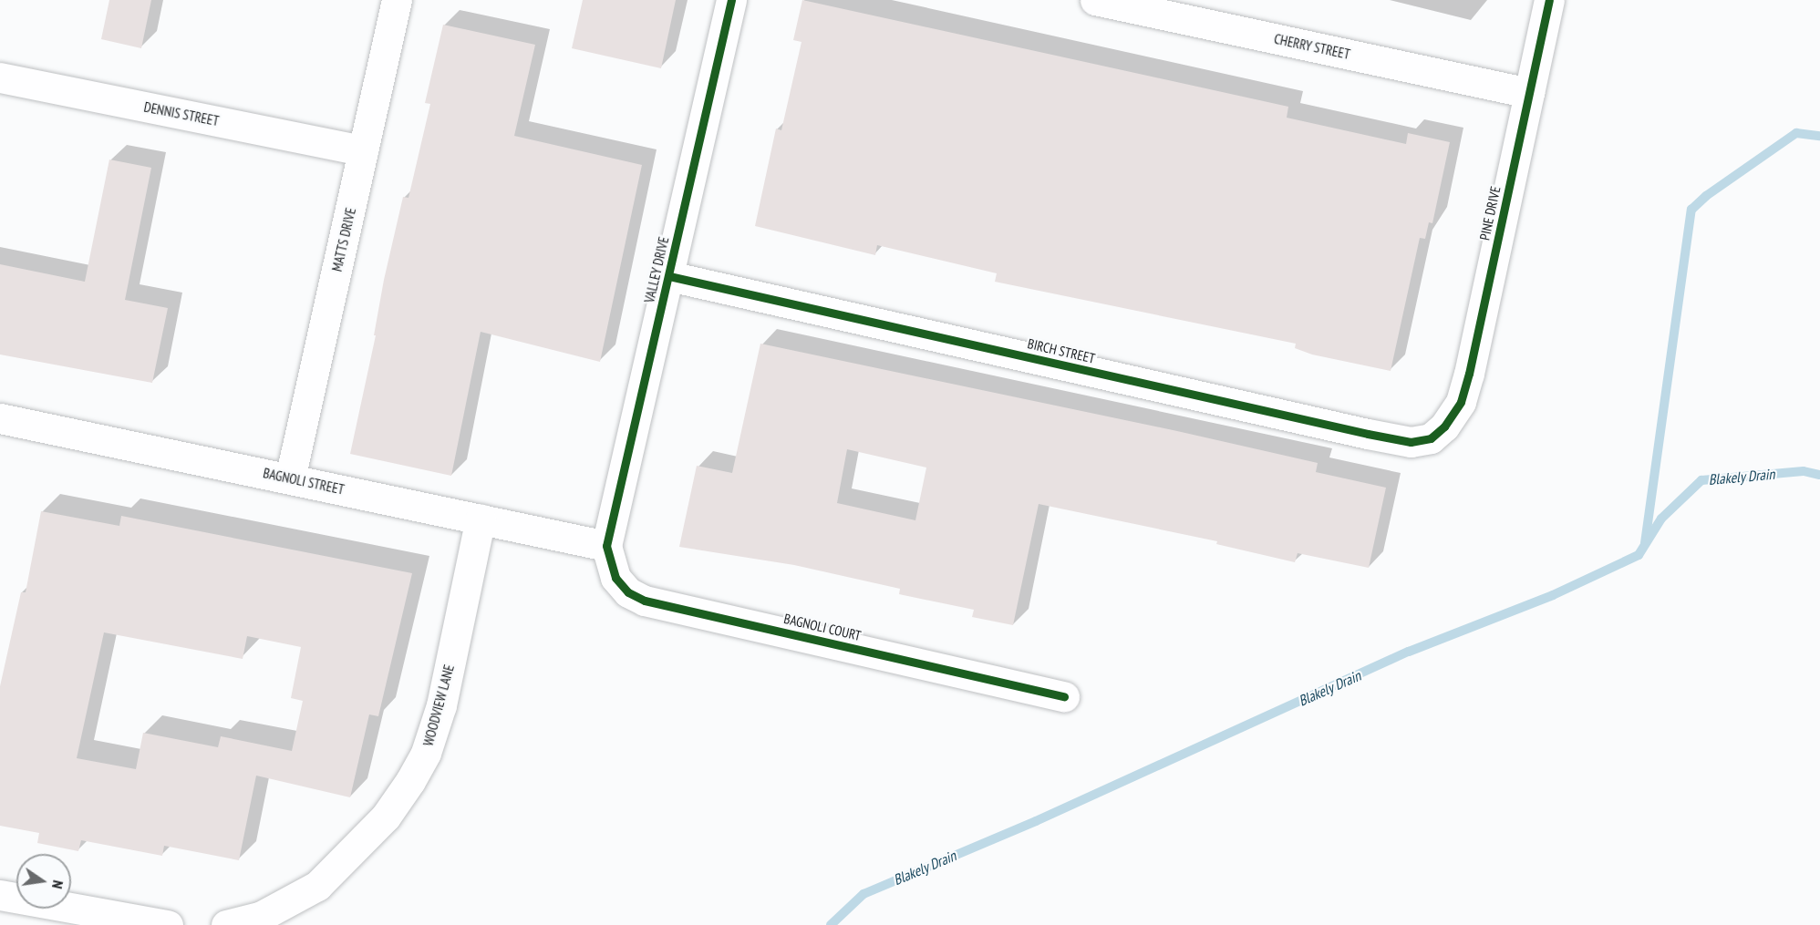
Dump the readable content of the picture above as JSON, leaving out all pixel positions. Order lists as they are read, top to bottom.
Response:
{
  "streets": {
    "street": [
      "CHERRY STREET",
      "DENNIS STREET",
      "PINE DRIVE",
      "MATTS DRIVE",
      "VALLEY DRIVE",
      "BIRCH STREET",
      "BAGNOLI STREET",
      "BAGNOLI COURT",
      "WOODVIEW LANE"
    ]
  },
  "crossings": [
    ["CHERRY STREET", "PINE DRIVE"],
    ["DENNIS STREET", "MATTS DRIVE"],
    ["PINE DRIVE", "BIRCH STREET"],
    ["MATTS DRIVE", "BAGNOLI STREET"],
    ["VALLEY DRIVE", "BIRCH STREET"],
    ["VALLEY DRIVE", "BAGNOLI STREET"],
    ["VALLEY DRIVE", "BAGNOLI COURT"],
    ["BAGNOLI STREET", "BAGNOLI COURT"],
    ["BAGNOLI STREET", "WOODVIEW LANE"]
  ],
  "water": ["Blakely Drain"],
  "north": "right"
}
